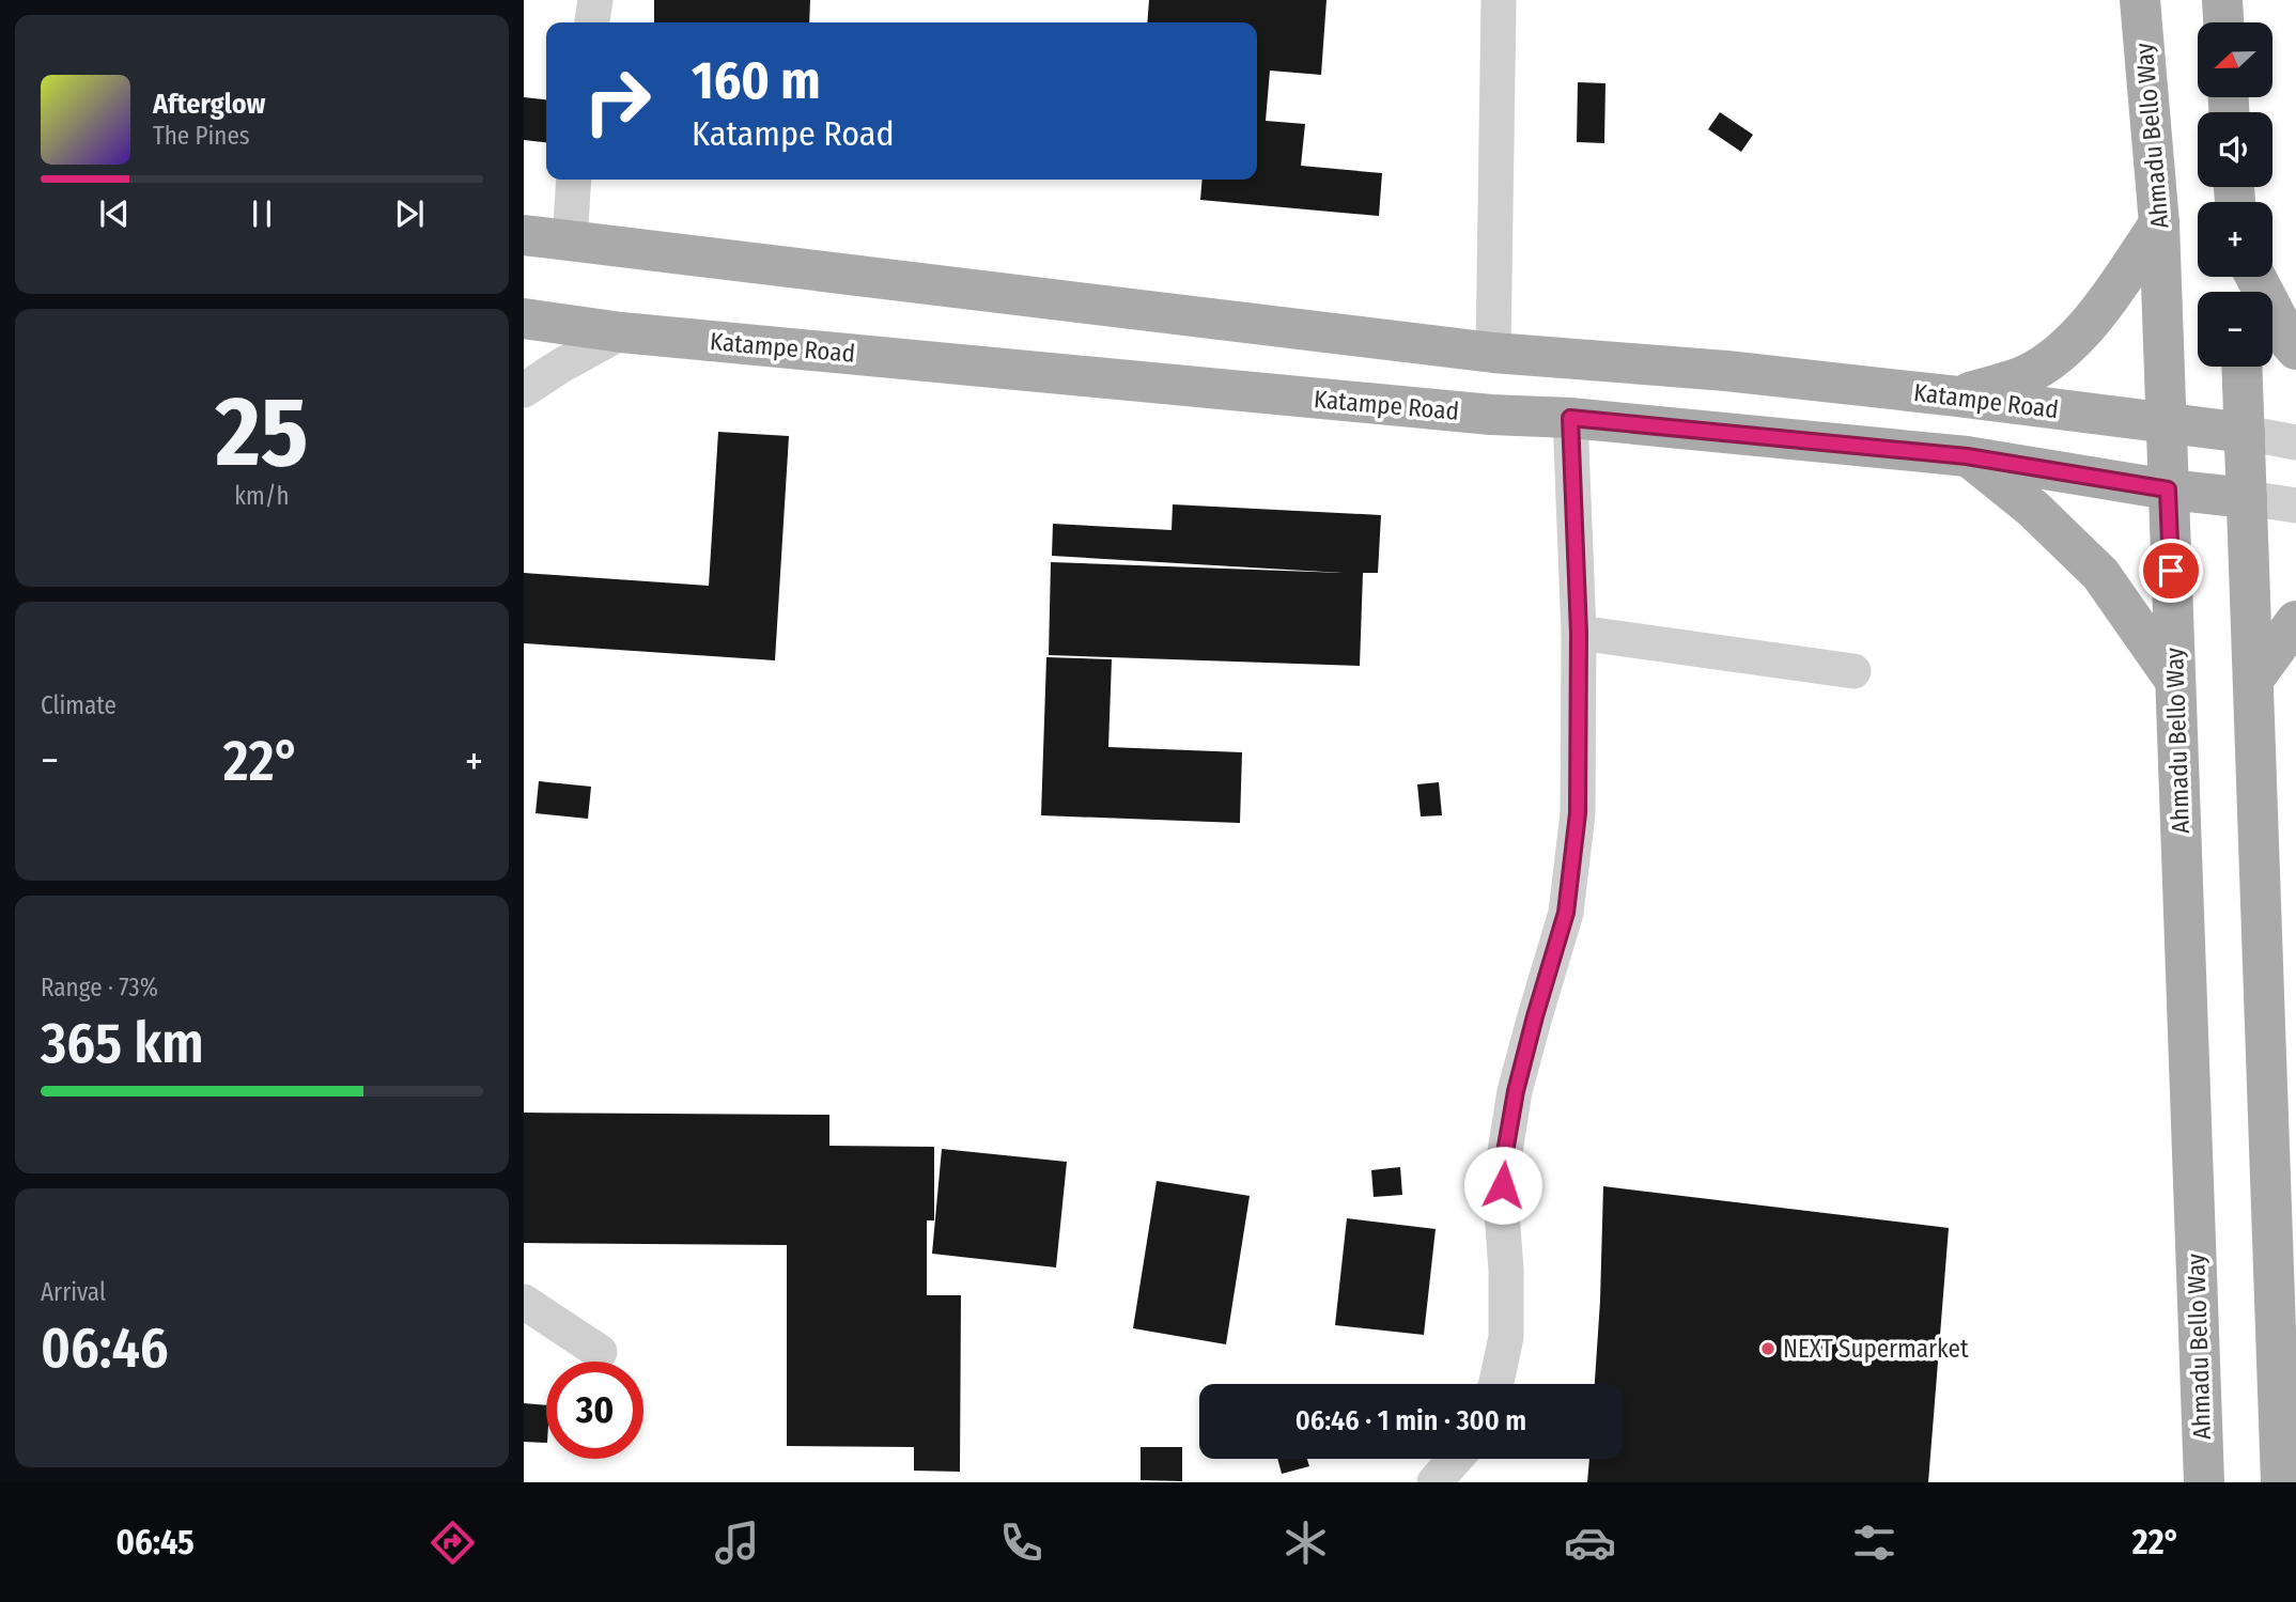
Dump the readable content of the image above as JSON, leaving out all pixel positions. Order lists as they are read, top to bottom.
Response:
{
  "streets": {
    "main road": ["Ahmadu Bello Way", "Katampe Road"]
  },
  "crossings": [
    ["Ahmadu Bello Way", "Katampe Road"]
  ],
  "places": ["NEXT Supermarket"],
  "north": "left",
  "page": {
    "map_buttons": ["+", "−"],
    "turn": ["160 m", "Katampe Road"],
    "song": ["Afterglow", "The Pines"],
    "tile": [
      ["25", "km/h"],
      "Climate",
      ["Range · 73%", "365 km"],
      ["Arrival", "06:46"]
    ],
    "heat": ["−", "22°", "+"],
    "limit": "30",
    "trip": "06:46 · 1 min · 300 m",
    "tabs": ["06:45", "22°"]
  }
}
